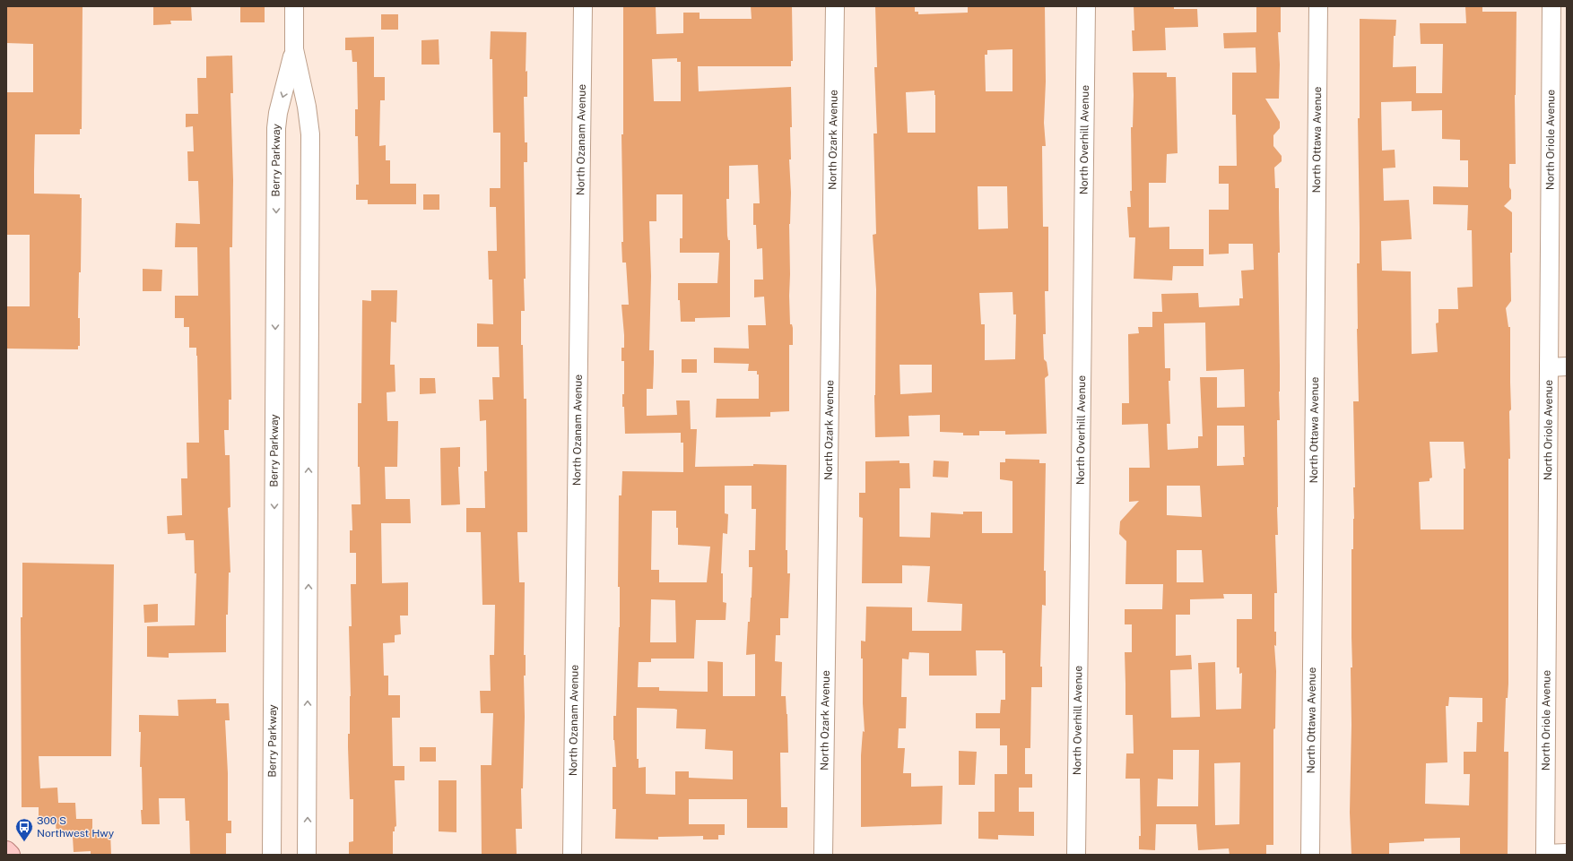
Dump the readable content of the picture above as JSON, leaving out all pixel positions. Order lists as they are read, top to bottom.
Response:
{
  "streets": {
    "street": [
      "North Ozanam Avenue",
      "North Ozark Avenue",
      "North Overhill Avenue",
      "North Ottawa Avenue",
      "North Oriole Avenue",
      "Berry Parkway"
    ]
  },
  "places": {
    "bus stop": ["300 S Northwest Hwy"]
  }
}
